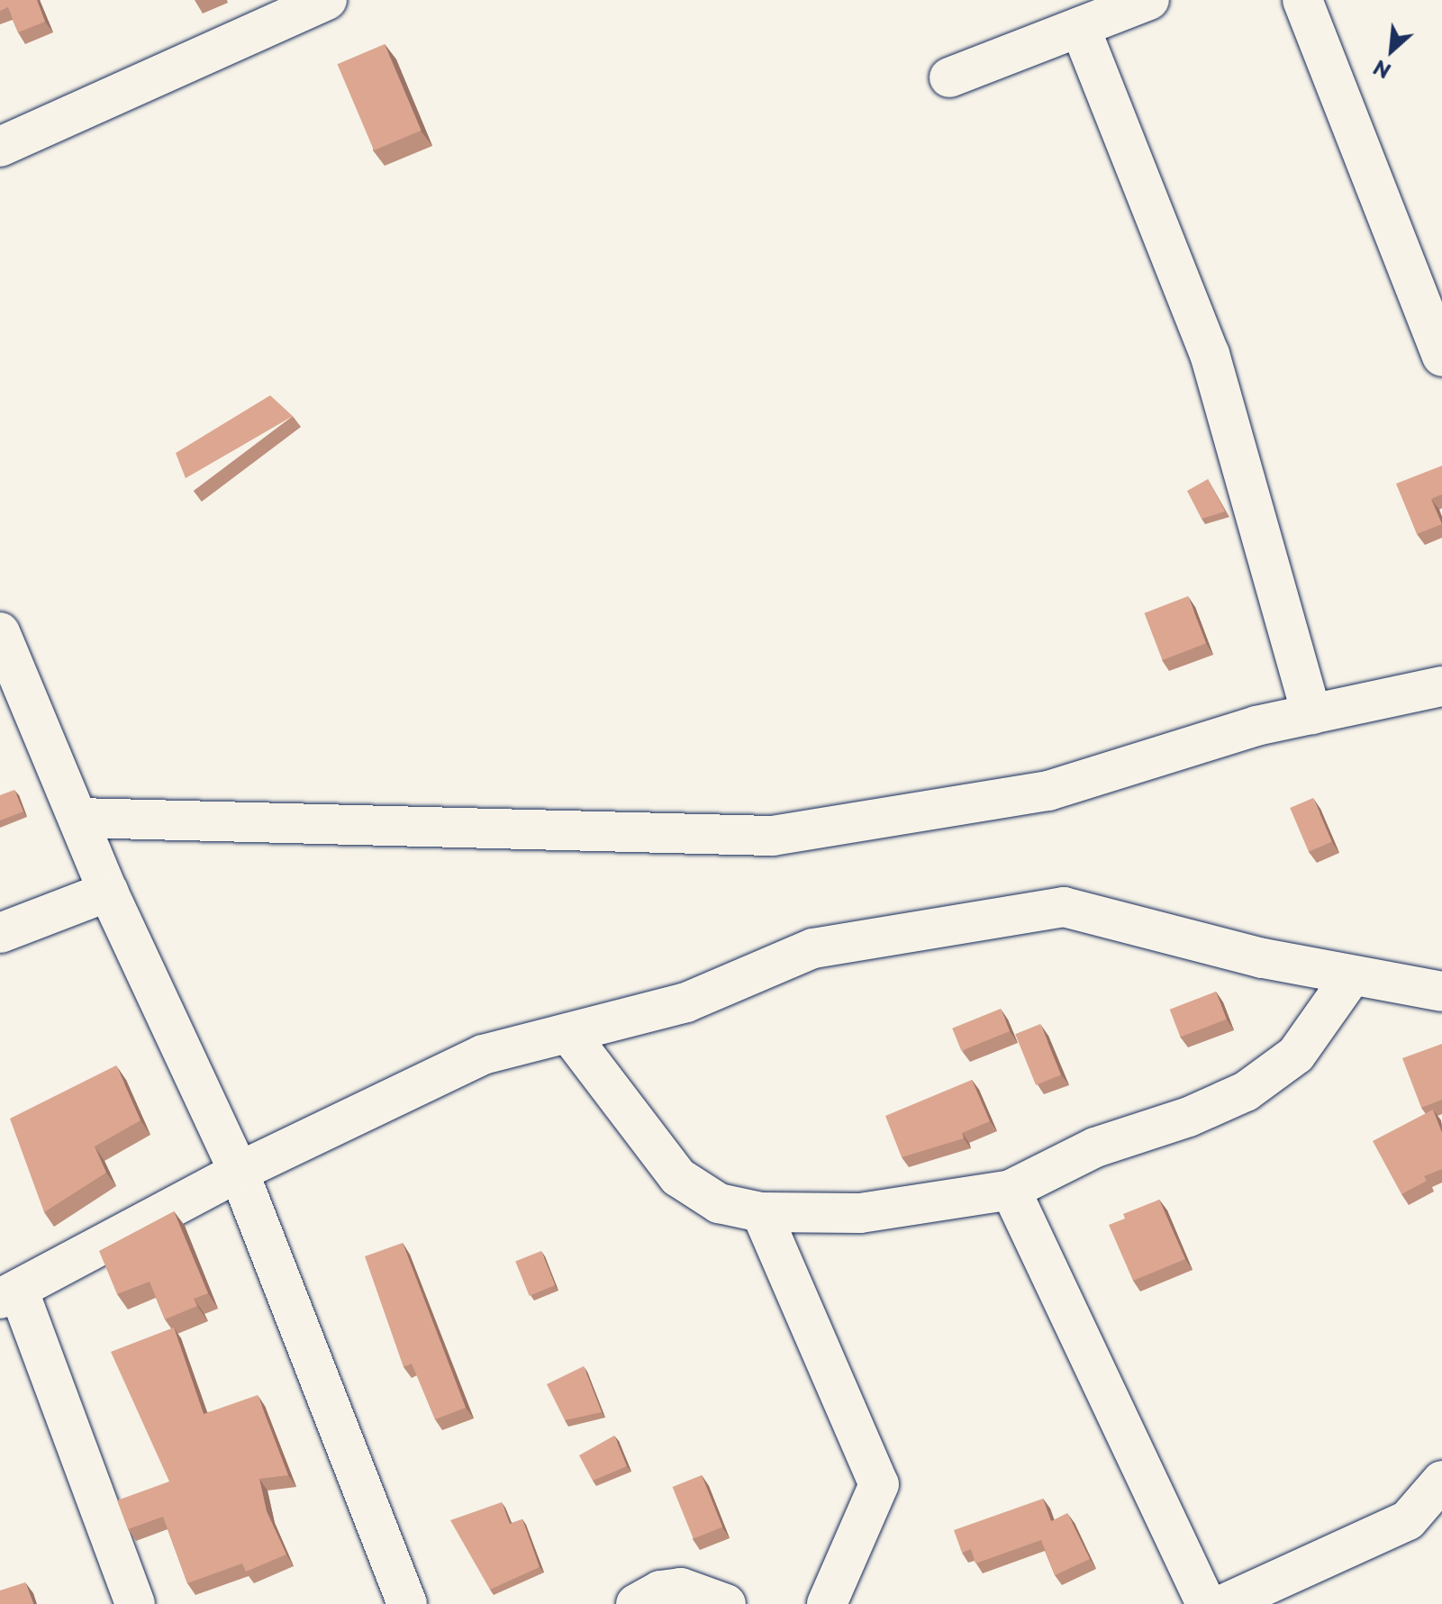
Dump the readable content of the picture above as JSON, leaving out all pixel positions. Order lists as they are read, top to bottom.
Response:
{
  "north": "bottom left"
}
